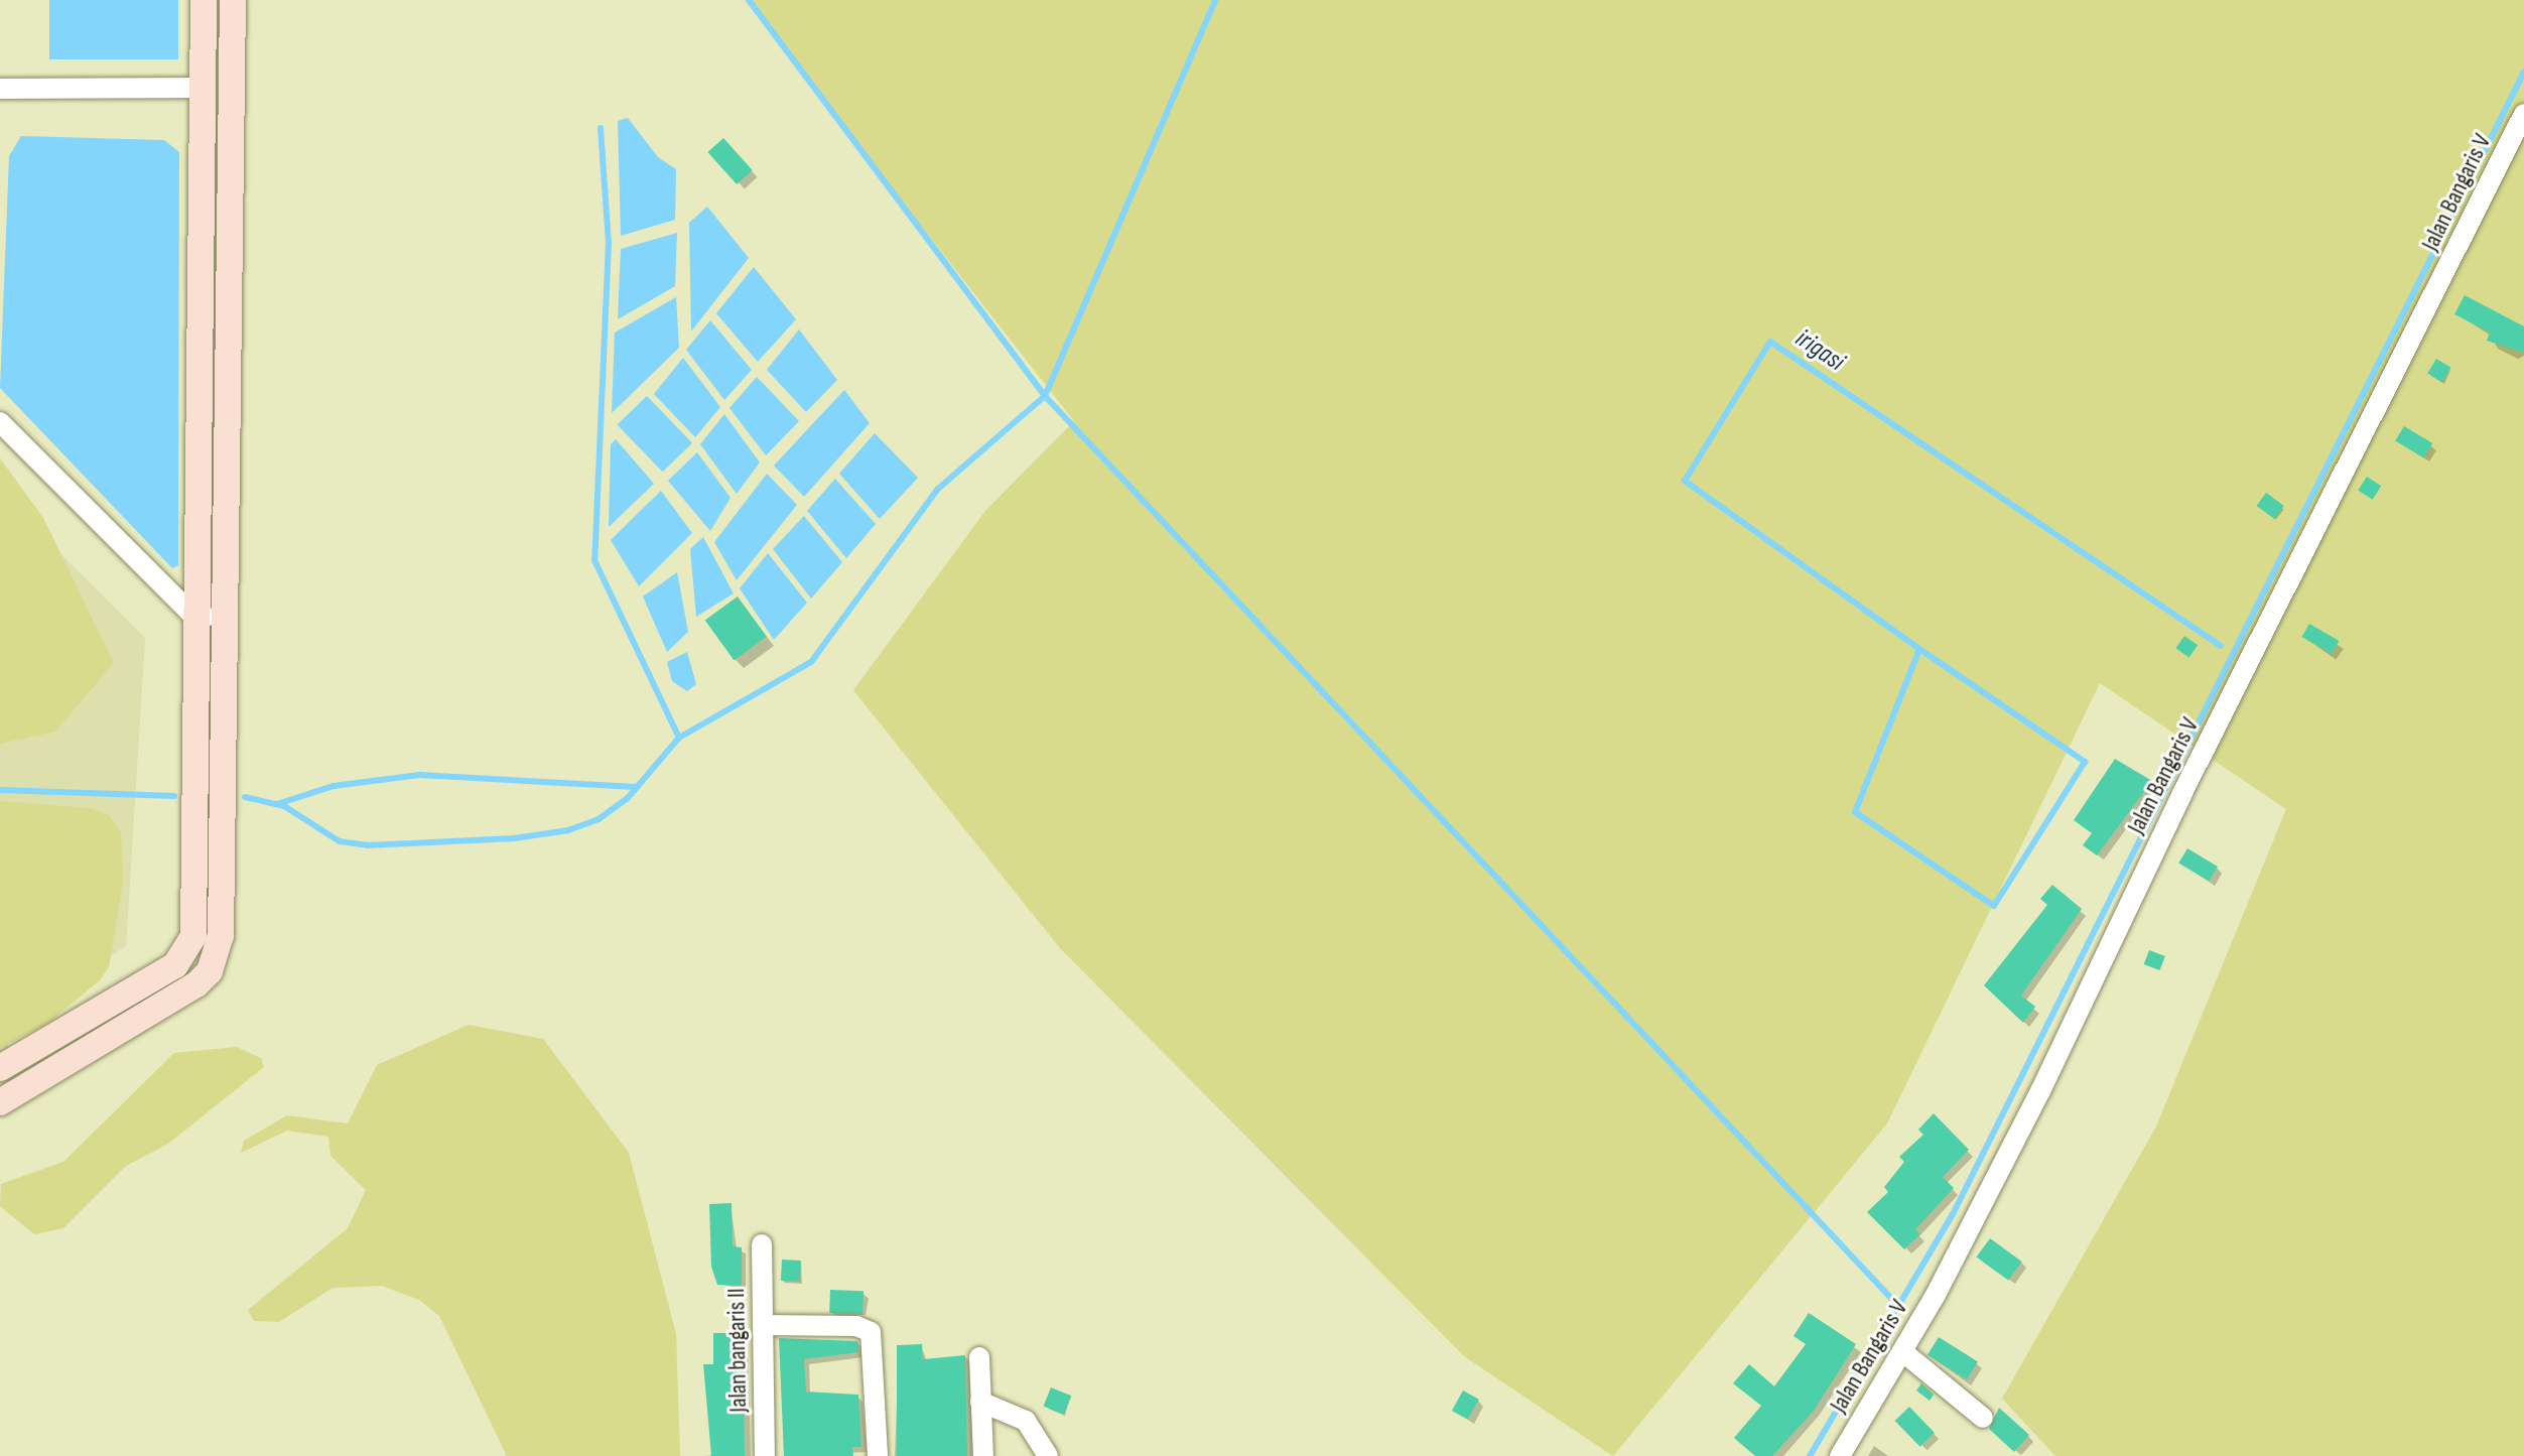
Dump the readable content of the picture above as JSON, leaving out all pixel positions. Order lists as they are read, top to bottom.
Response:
{
  "streets": {
    "street": ["Jalan Bangaris V", "Jalan bangaris II"]
  },
  "water": ["irigasi"]
}
